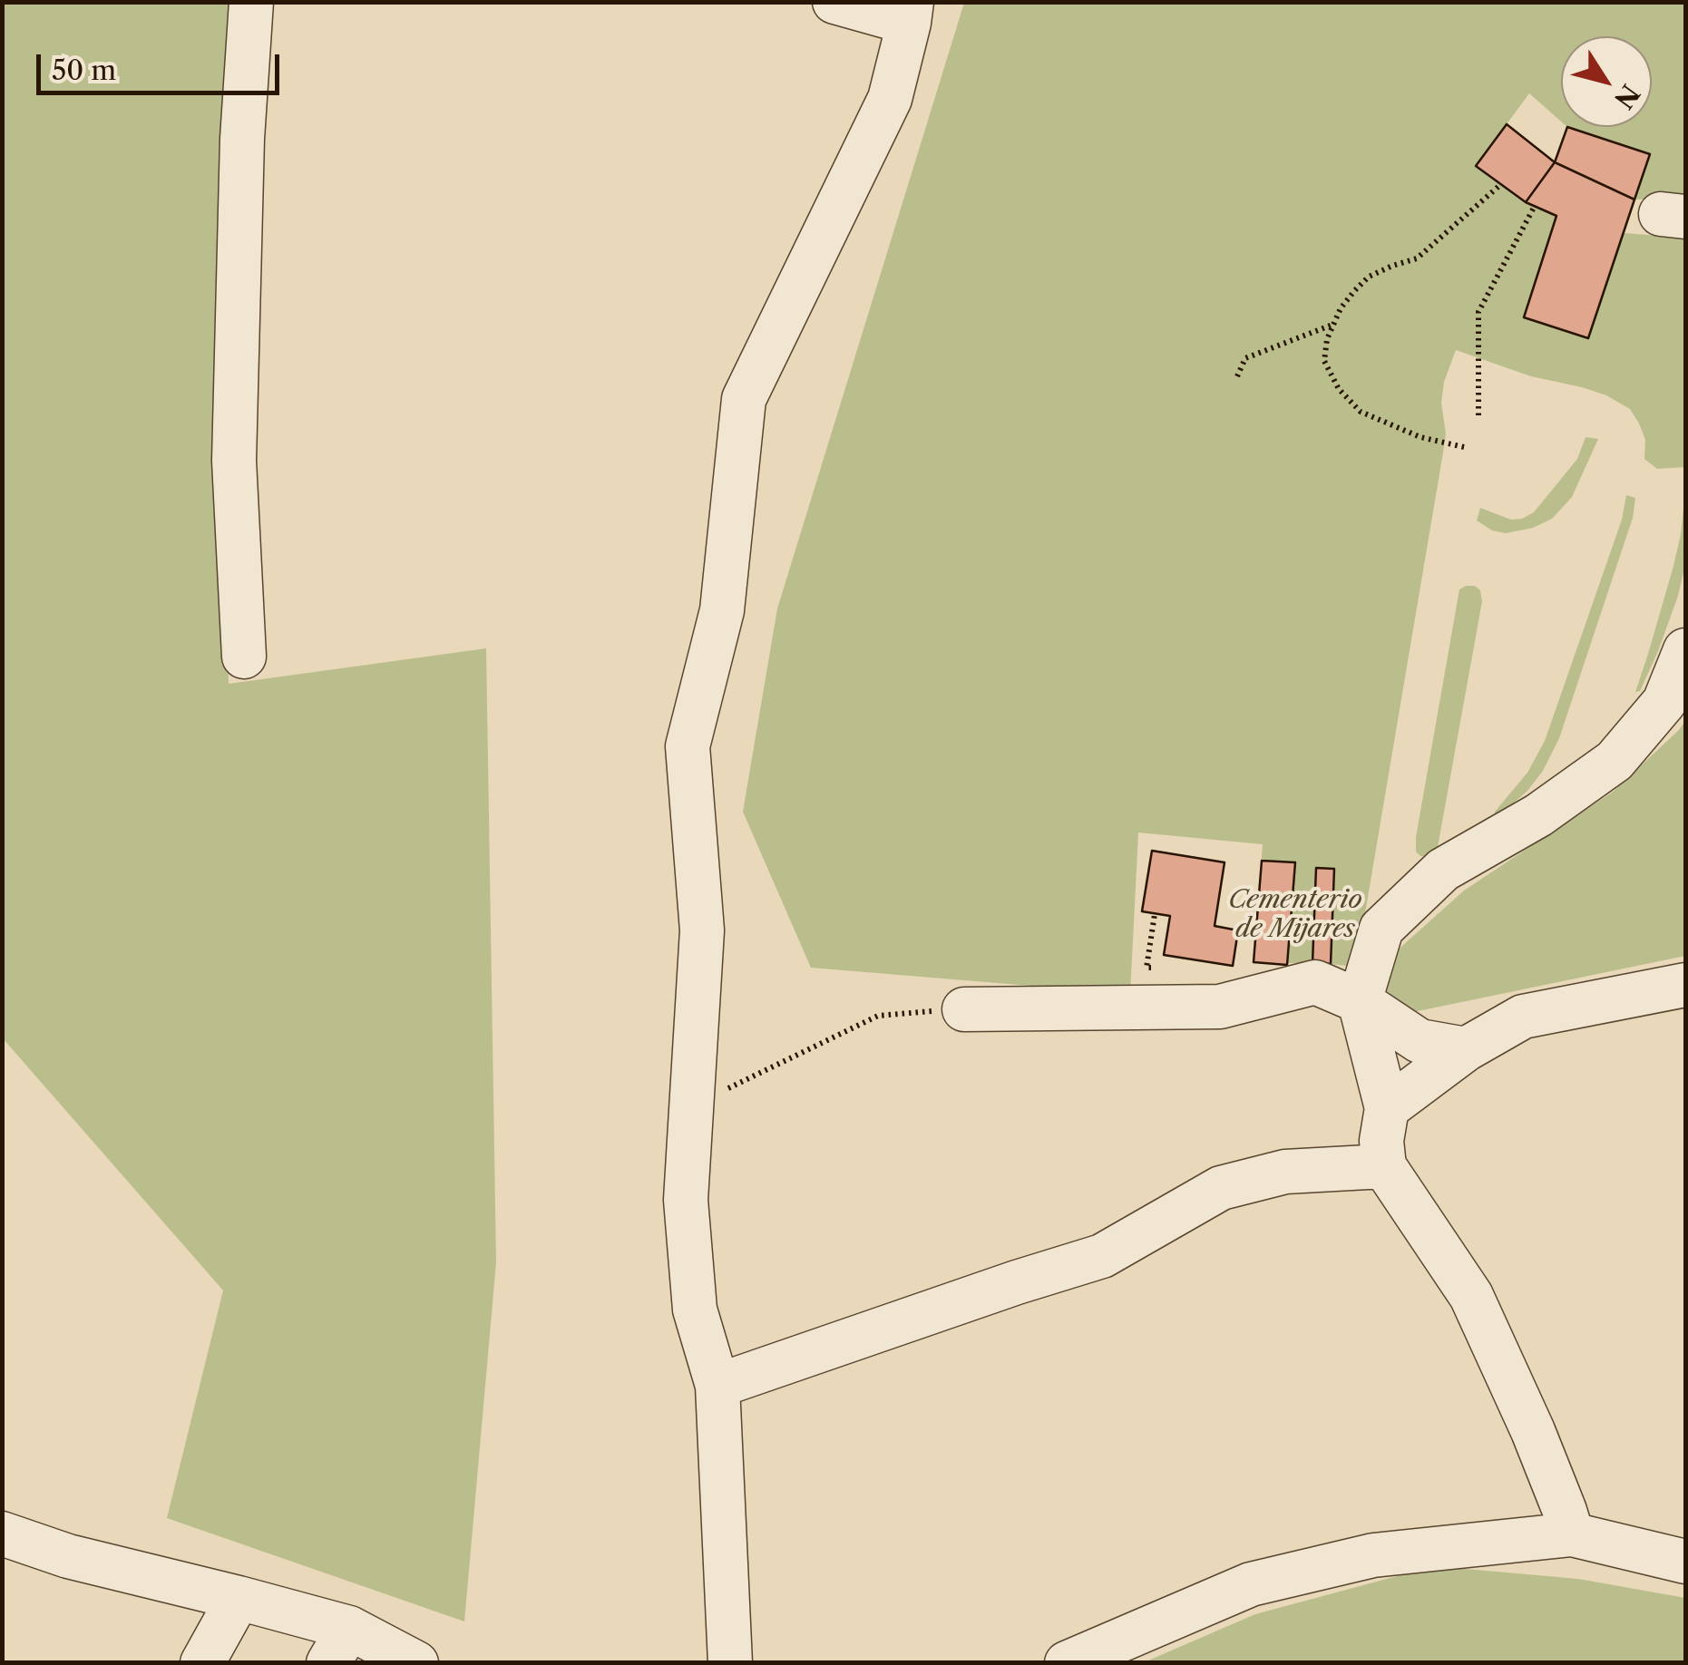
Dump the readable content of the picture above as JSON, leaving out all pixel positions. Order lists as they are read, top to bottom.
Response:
{
  "parks": ["Cementerio de Mijares"],
  "scale_bar": "50 m",
  "north": "bottom right"
}
